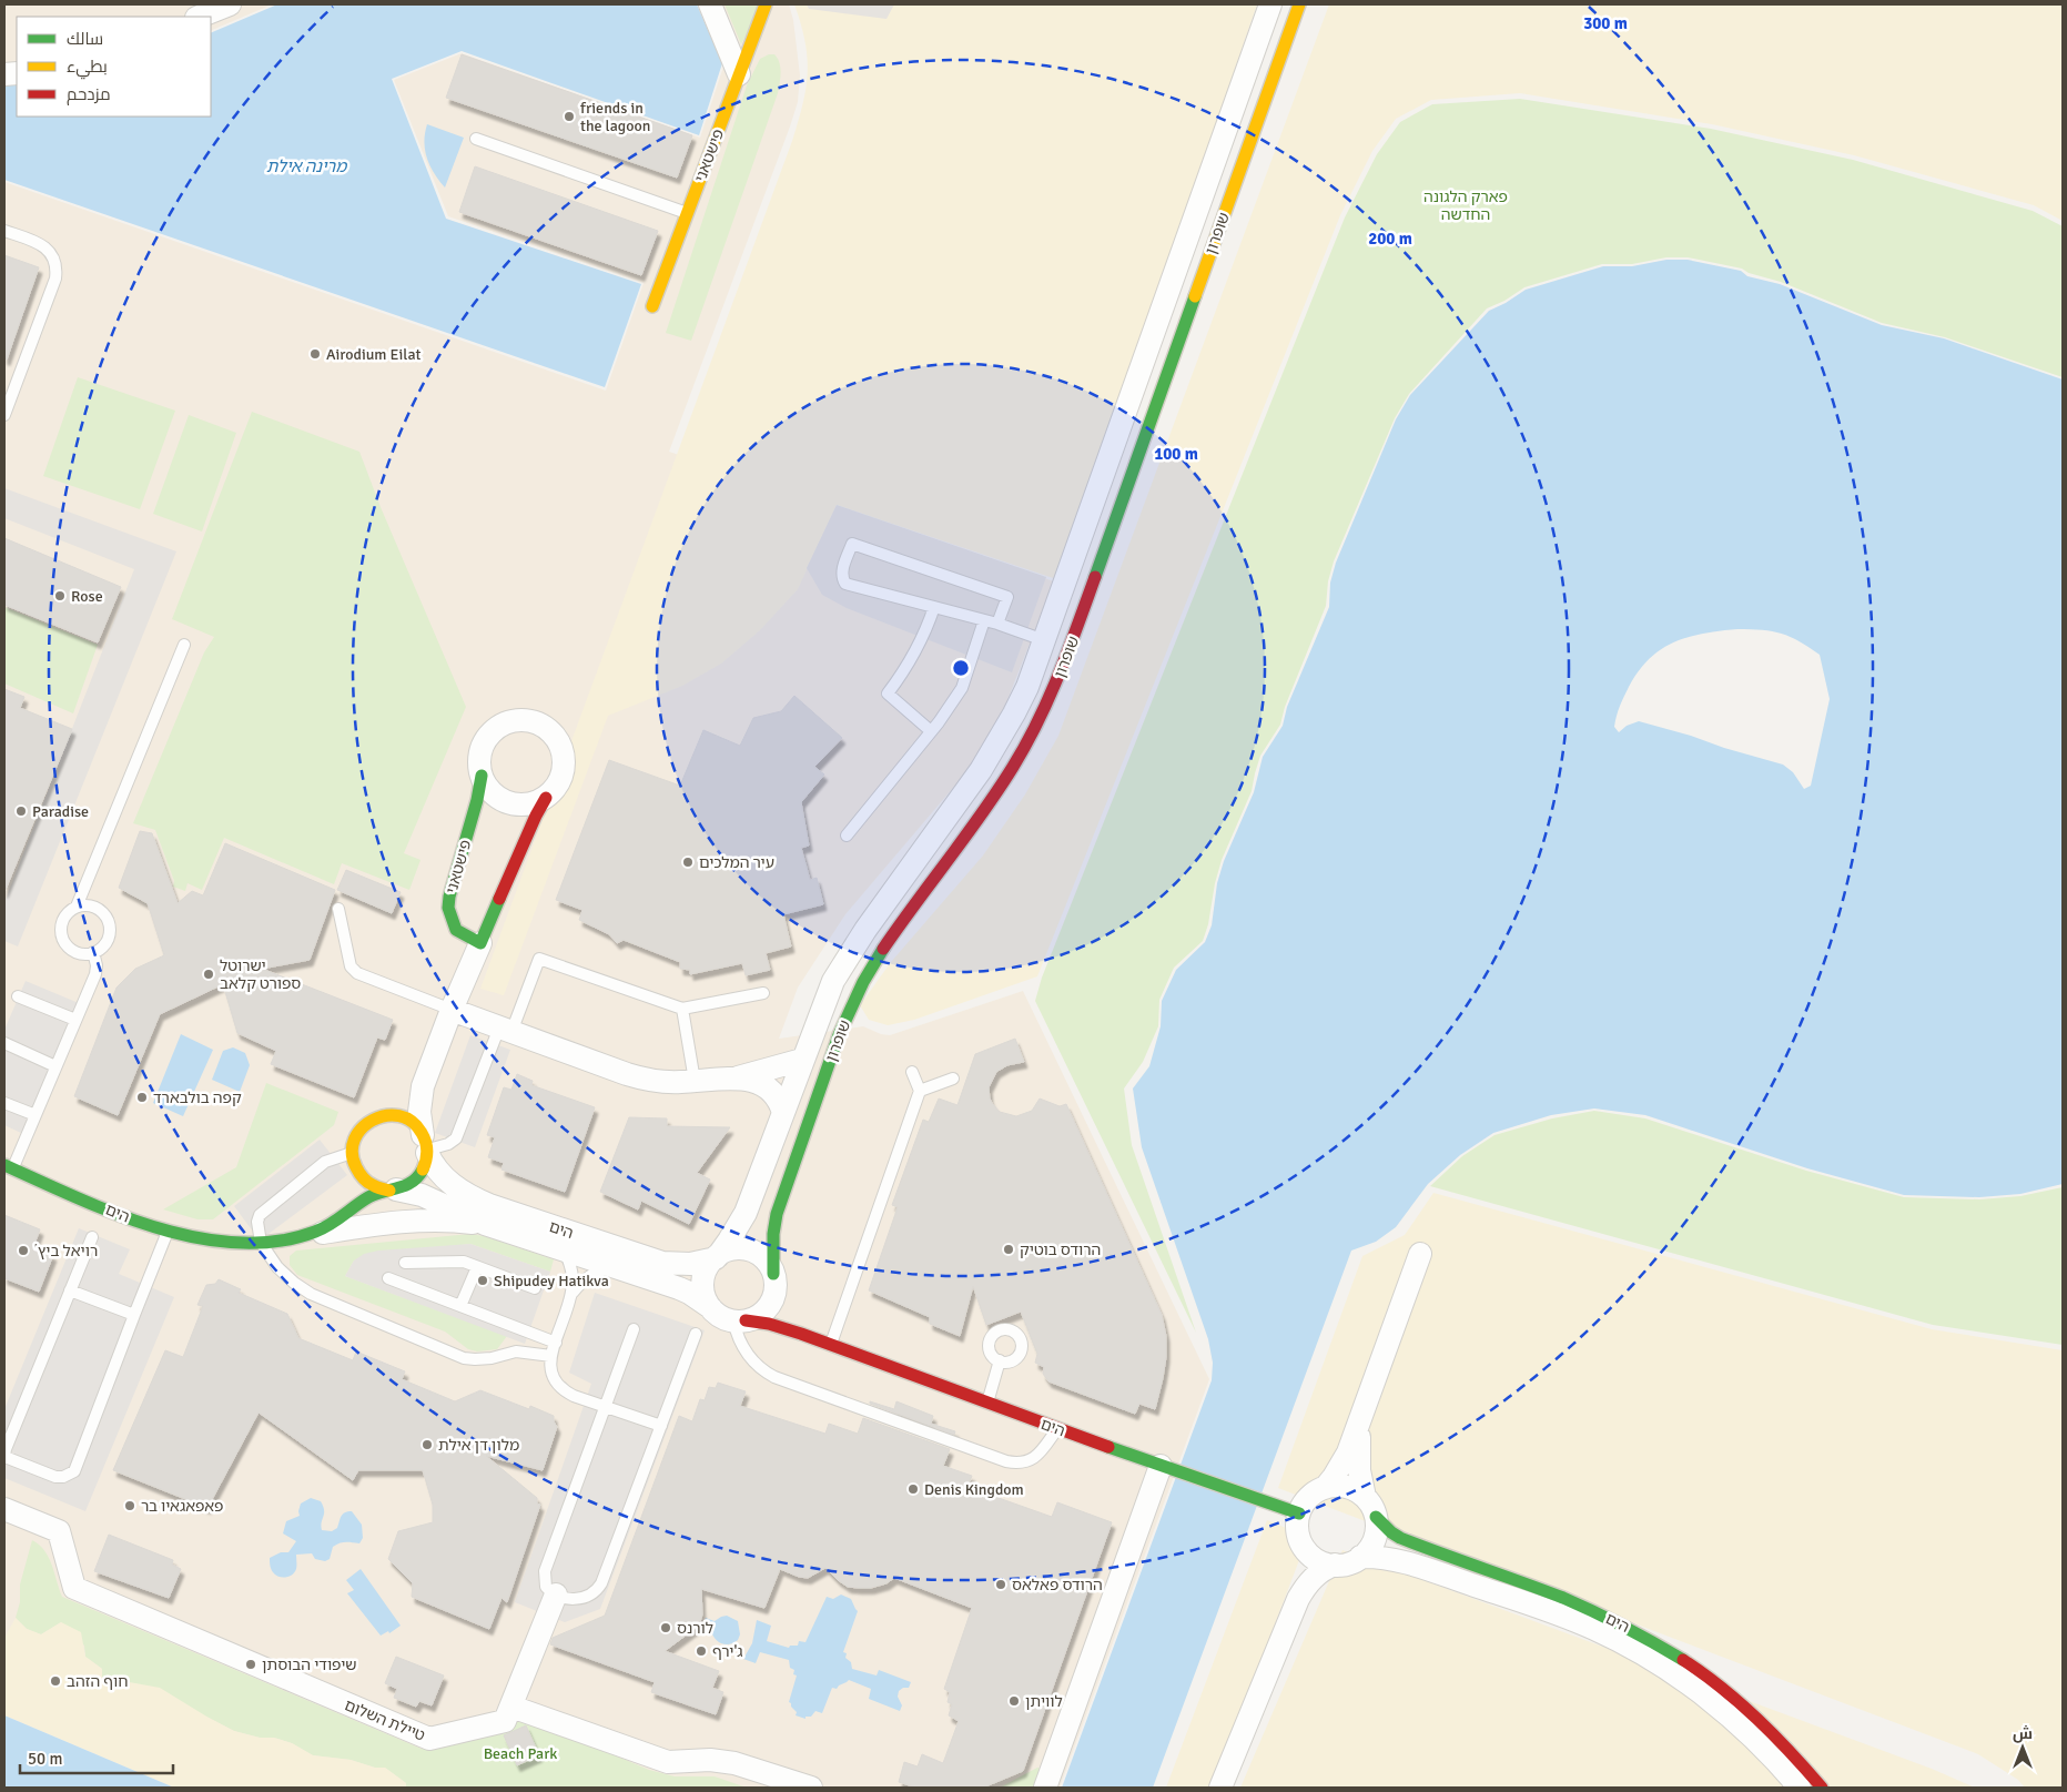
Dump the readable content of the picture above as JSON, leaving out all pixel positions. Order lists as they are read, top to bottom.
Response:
{
  "streets": {
    "street": [
      "פישטאני",
      "שופרון",
      "הים",
      "טיילת השלום"
    ]
  },
  "crossings": [
    ["שופרון", "הים"]
  ],
  "water": ["מרינה אילת"],
  "parks": ["פארק הלגונה החדשה", "Beach Park"],
  "places": [
    "friends in the lagoon",
    "Airodium Eilat",
    "Rose",
    "Paradise",
    "עיר המלכים",
    "ישרוטל ספורט קלאב",
    "קפה בולבארד",
    "הרודס בוטיק",
    "'רויאל ביץ",
    "Shipudey Hatikva",
    "מלון דן אילת",
    "Denis Kingdom",
    "פאפאגאיו בר",
    "הרודס פאלאס",
    "לורנס",
    "ג'ירף",
    "שיפודי הבוסתן",
    "חוף הזהב",
    "לוויתן"
  ],
  "legend": ["سالك", "بطيء", "مزدحم"],
  "scale_bar": "50 m",
  "north": "top",
  "rings": ["300 m", "200 m", "100 m"]
}
